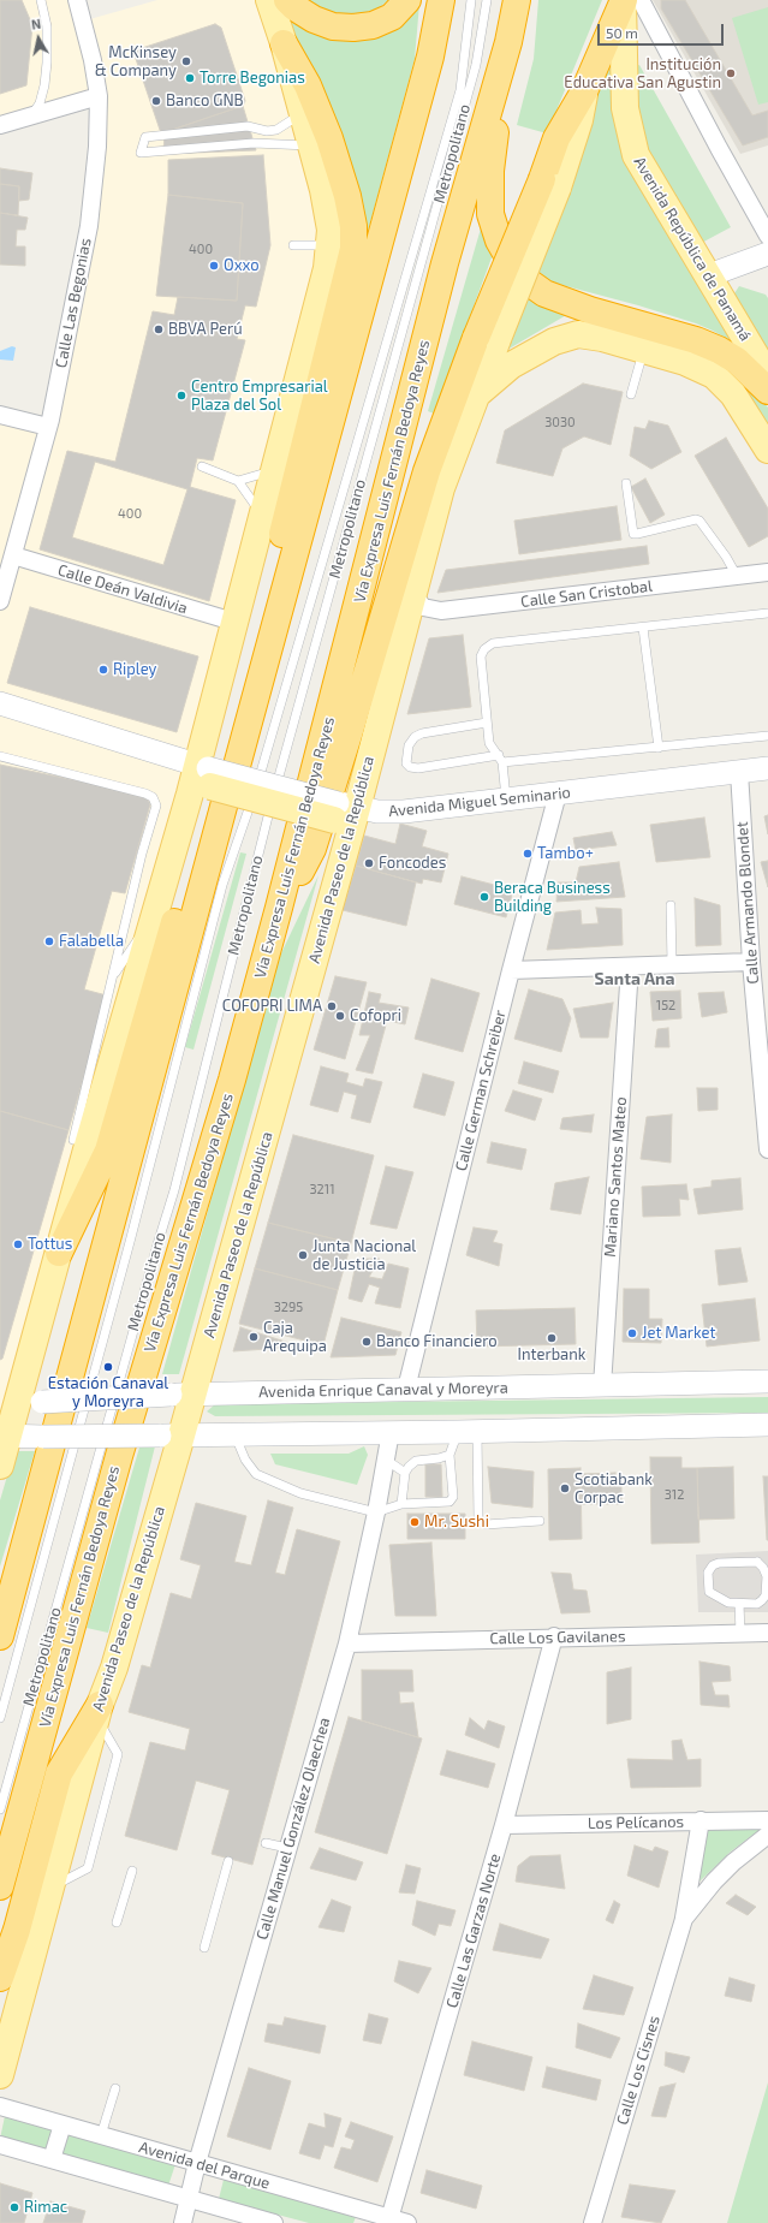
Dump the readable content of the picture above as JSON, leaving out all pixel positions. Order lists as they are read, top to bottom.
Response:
{
  "streets": {
    "highway": ["Vía Expresa Luis Fernán Bedoya Reyes"],
    "main road": ["Avenida República de Panamá", "Avenida Paseo de la República"],
    "street": [
      "Calle Las Begonias",
      "Calle Deán Valdivia",
      "Calle San Cristobal",
      "Avenida Miguel Seminario",
      "Calle Armando Blondet",
      "Calle German Schreiber",
      "Mariano Santos Mateo",
      "Avenida Enrique Canaval y Moreyra",
      "Calle Los Gavilanes",
      "Los Pelícanos",
      "Calle Manuel González Olaechea",
      "Calle Las Garzas Norte",
      "Calle Los Cisnes",
      "Avenida del Parque"
    ],
    "lane": ["Metropolitano"]
  },
  "crossings": [
    ["Calle Las Begonias", "Calle Deán Valdivia"],
    ["Calle San Cristobal", "Avenida Paseo de la República"],
    ["Avenida Miguel Seminario", "Avenida Paseo de la República"],
    ["Avenida Miguel Seminario", "Calle Armando Blondet"],
    ["Avenida Miguel Seminario", "Calle German Schreiber"],
    ["Avenida Paseo de la República", "Avenida Enrique Canaval y Moreyra"],
    ["Calle German Schreiber", "Avenida Enrique Canaval y Moreyra"],
    ["Mariano Santos Mateo", "Avenida Enrique Canaval y Moreyra"],
    ["Calle Los Gavilanes", "Calle Manuel González Olaechea"],
    ["Calle Los Gavilanes", "Calle Las Garzas Norte"],
    ["Los Pelícanos", "Calle Las Garzas Norte"],
    ["Los Pelícanos", "Calle Los Cisnes"],
    ["Calle Manuel González Olaechea", "Avenida del Parque"],
    ["Calle Las Garzas Norte", "Avenida del Parque"]
  ],
  "districts": ["Santa Ana"],
  "places": [
    "McKinsey & Company",
    "Institución Educativa San Agustin",
    "Torre Begonias",
    "Banco GNB",
    "Oxxo",
    "BBVA Perú",
    "Centro Empresarial Plaza del Sol",
    "Ripley",
    "Tambo+",
    "Foncodes",
    "Beraca Business Building",
    "Falabella",
    "COFOPRI LIMA",
    "Cofopri",
    "Tottus",
    "Junta Nacional de Justicia",
    "Jet Market",
    "Caja Arequipa",
    "Interbank",
    "Banco Financiero",
    "Estación Canaval y Moreyra",
    "Scotiabank Corpac",
    "Mr. Sushi",
    "Rimac"
  ],
  "house_numbers": [
    "400",
    "3030",
    "400",
    "152",
    "3211",
    "3295",
    "312"
  ],
  "scale_bar": "50 m",
  "north": "top"
}
